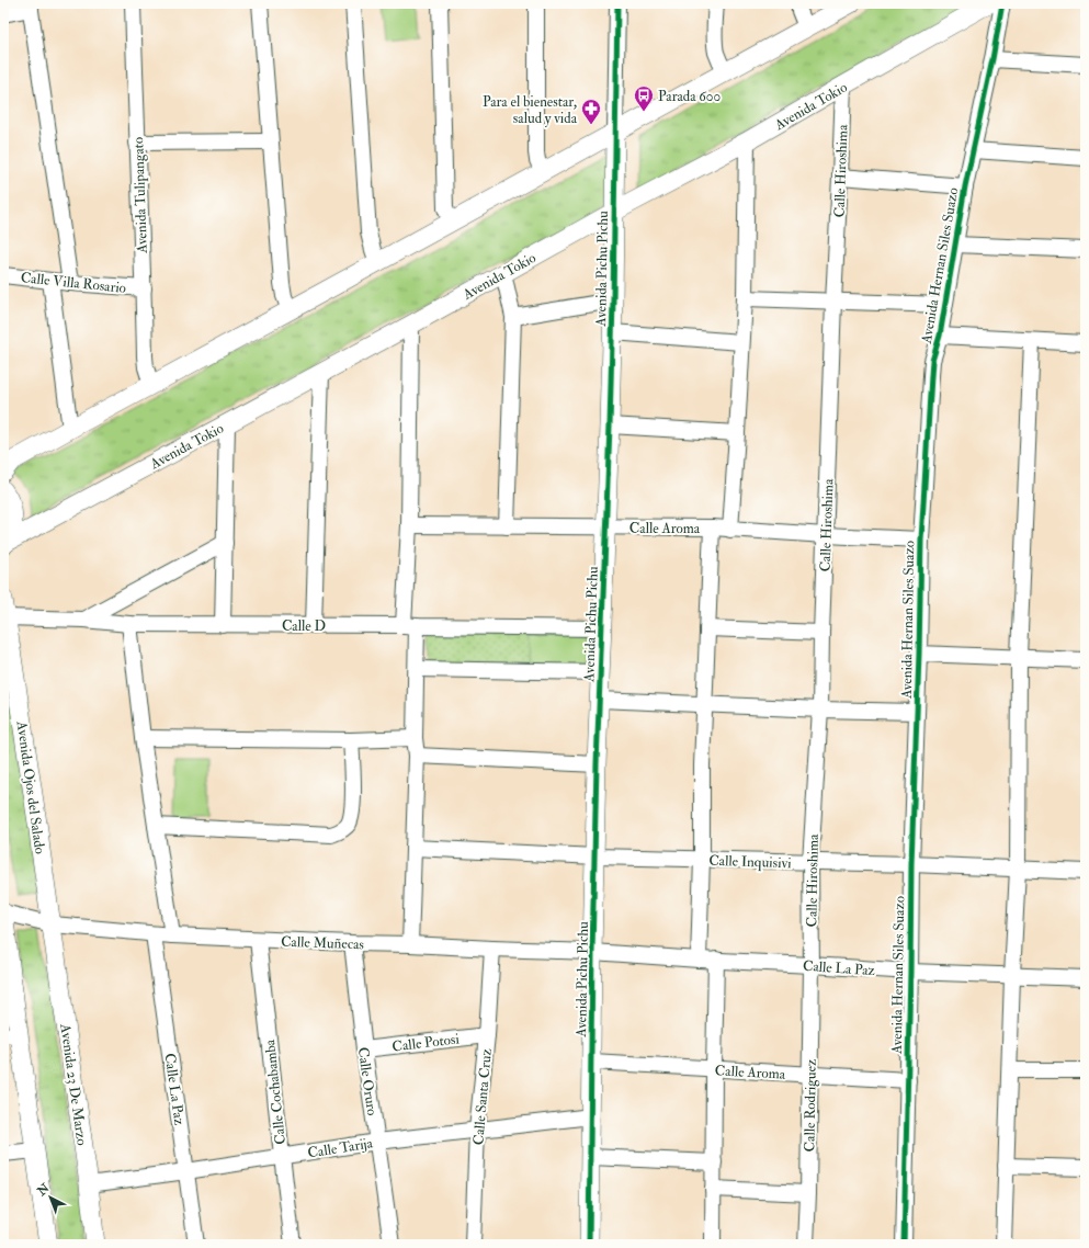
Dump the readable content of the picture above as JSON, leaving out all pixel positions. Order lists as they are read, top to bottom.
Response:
{
  "streets": {
    "street": [
      "Avenida Tokio",
      "Calle Hiroshima",
      "Avenida Tulipangato",
      "Avenida Hernan Siles Suazo",
      "Avenida Pichu Pichu",
      "Calle Villa Rosario",
      "Calle Aroma",
      "Calle D",
      "Avenida Ojos del Salado",
      "Calle Inquisivi",
      "Calle Muñecas",
      "Calle La Paz",
      "Calle Potosi",
      "Calle Oruro",
      "Avenida 23 De Marzo",
      "Calle Cochabamba",
      "Calle Santa Cruz",
      "Calle Rodriguez",
      "Calle Tarija"
    ]
  },
  "crossings": [
    ["Avenida Tokio", "Calle Hiroshima"],
    ["Avenida Tokio", "Avenida Pichu Pichu"],
    ["Calle Hiroshima", "Calle Aroma"],
    ["Calle Hiroshima", "Calle Inquisivi"],
    ["Calle Hiroshima", "Calle La Paz"],
    ["Calle Hiroshima", "Calle Rodriguez"],
    ["Avenida Tulipangato", "Calle Villa Rosario"],
    ["Avenida Hernan Siles Suazo", "Calle Aroma"],
    ["Avenida Hernan Siles Suazo", "Calle Inquisivi"],
    ["Avenida Hernan Siles Suazo", "Calle La Paz"],
    ["Avenida Pichu Pichu", "Calle Aroma"],
    ["Avenida Pichu Pichu", "Calle D"],
    ["Avenida Pichu Pichu", "Calle Inquisivi"],
    ["Avenida Pichu Pichu", "Calle Muñecas"],
    ["Avenida Pichu Pichu", "Calle La Paz"],
    ["Avenida Pichu Pichu", "Calle Tarija"],
    ["Calle Aroma", "Calle Rodriguez"],
    ["Calle D", "Avenida Ojos del Salado"],
    ["Avenida Ojos del Salado", "Calle Muñecas"],
    ["Avenida Ojos del Salado", "Avenida 23 De Marzo"],
    ["Calle Muñecas", "Calle La Paz"],
    ["Calle Muñecas", "Calle Oruro"],
    ["Calle Muñecas", "Avenida 23 De Marzo"],
    ["Calle Muñecas", "Calle Cochabamba"],
    ["Calle Muñecas", "Calle Santa Cruz"],
    ["Calle La Paz", "Calle Rodriguez"],
    ["Calle La Paz", "Calle Tarija"],
    ["Calle Potosi", "Calle Oruro"],
    ["Calle Potosi", "Calle Santa Cruz"],
    ["Calle Oruro", "Calle Tarija"],
    ["Avenida 23 De Marzo", "Calle Tarija"],
    ["Calle Cochabamba", "Calle Tarija"],
    ["Calle Santa Cruz", "Calle Tarija"]
  ],
  "places": {
    "bus stop": ["Parada 600"],
    "pharmacy": ["Para el bienestar, salud y vida"]
  },
  "north": "top left"
}
